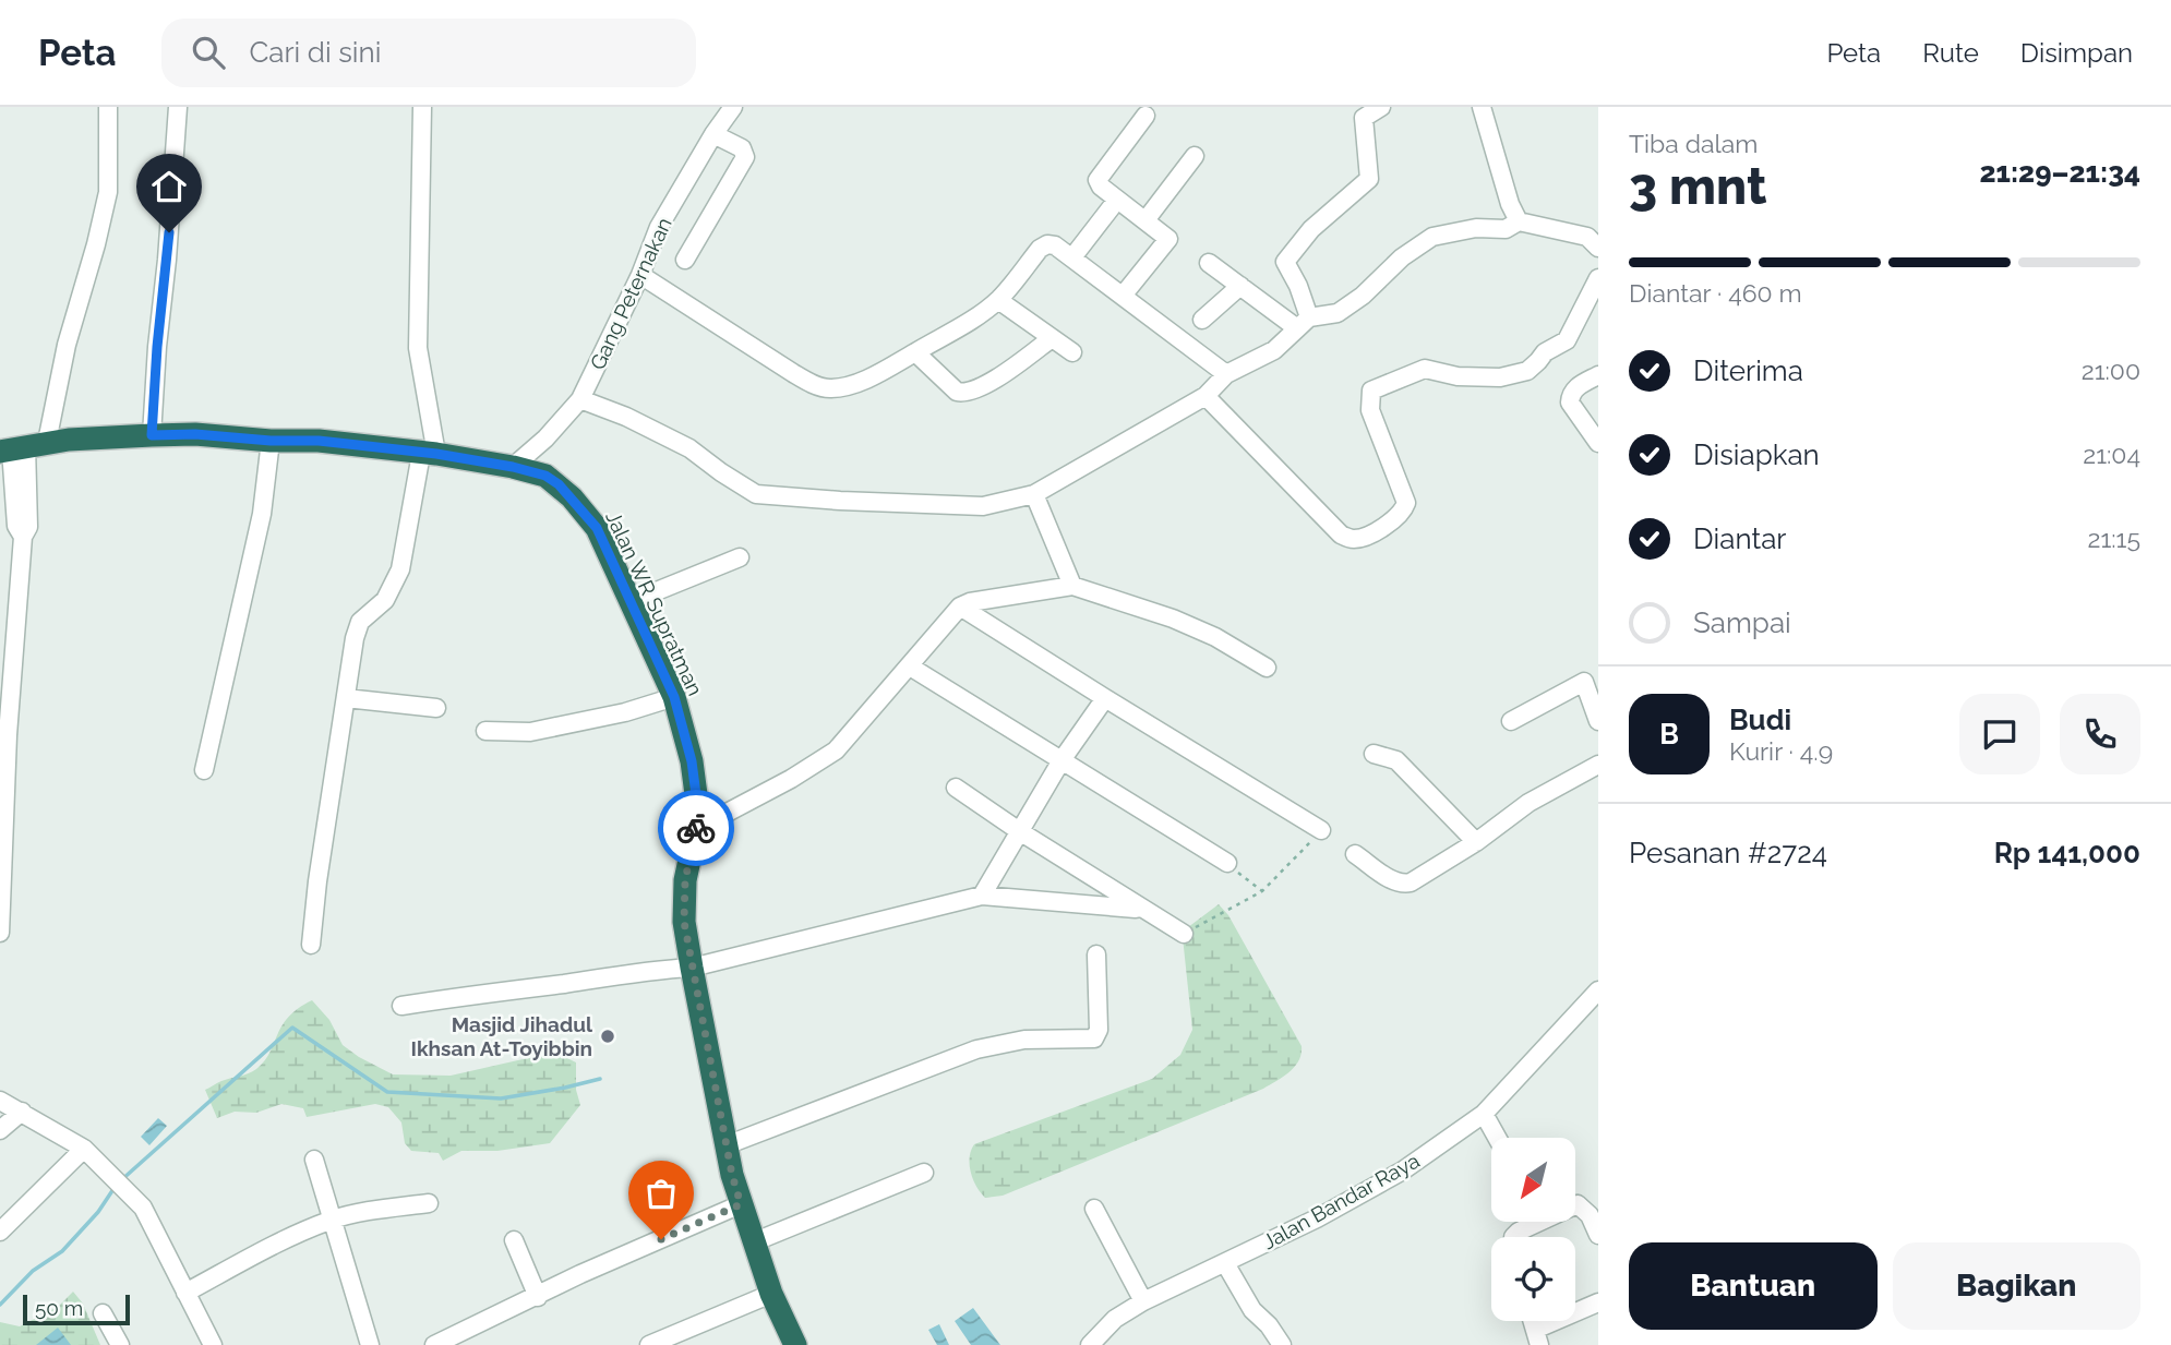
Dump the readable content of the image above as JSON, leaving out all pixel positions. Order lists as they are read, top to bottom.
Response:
{
  "streets": {
    "highway": ["Jalan WR Supratman"],
    "street": ["Gang Peternakan", "Jalan Bandar Raya"]
  },
  "crossings": [
    ["Gang Peternakan", "Jalan WR Supratman"]
  ],
  "places": ["Masjid Jihadul Ikhsan At-Toyibbin"],
  "scale_bar": "50 m",
  "north": "bottom left",
  "page": {
    "header": "Peta",
    "search": "Cari di sini",
    "nav": ["Peta", "Rute", "Disimpan"],
    "heading": ["3 mnt", "Tiba dalam", "21:29–21:34"],
    "panel": [
      "Budi",
      "Kurir · 4.9",
      "Pesanan #2724",
      "Rp 141,000"
    ],
    "bar": "Diantar · 460 m",
    "list": [
      ["Diterima", "21:00"],
      ["Disiapkan", "21:04"],
      ["Diantar", "21:15"],
      "Sampai"
    ],
    "round": "B",
    "buttons": ["Bantuan", "Bagikan"],
    "scale": "50 m"
  }
}
